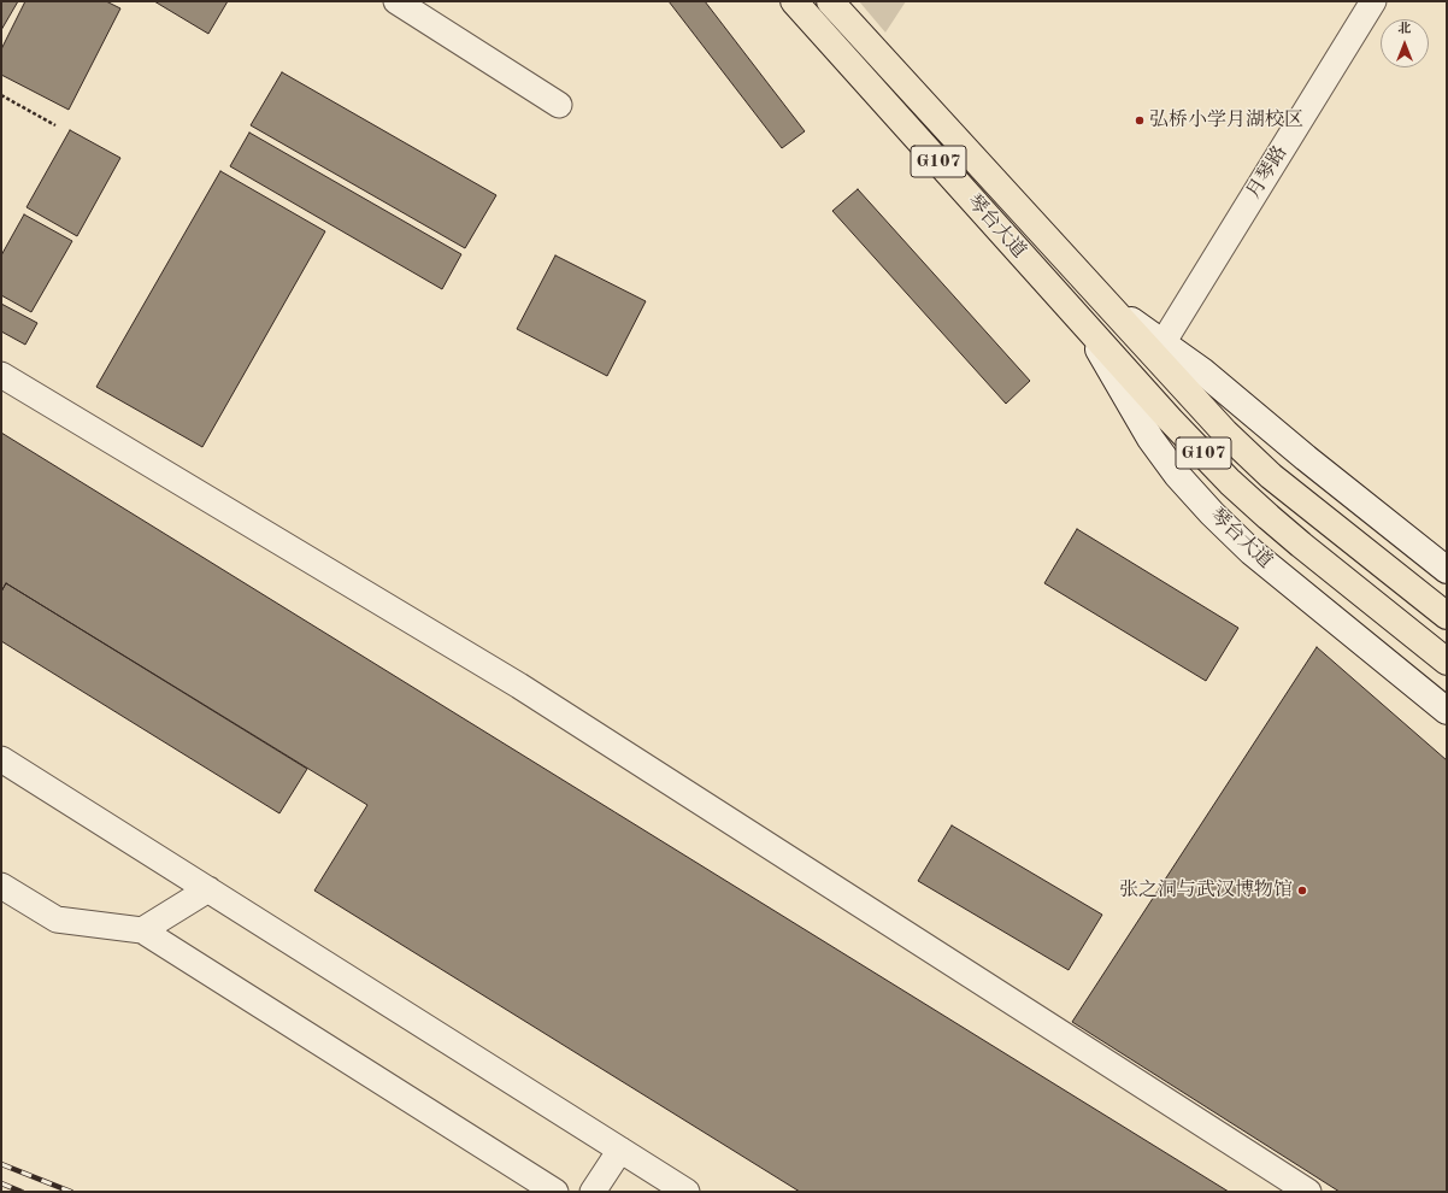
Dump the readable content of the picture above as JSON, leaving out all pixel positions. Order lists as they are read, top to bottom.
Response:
{
  "streets": {
    "highway": ["G107", "琴台大道"],
    "street": ["月琴路"]
  },
  "crossings": [
    ["月琴路", "琴台大道"]
  ],
  "places": ["弘桥小学月湖校区", "张之洞与武汉博物馆"],
  "north": "top"
}
